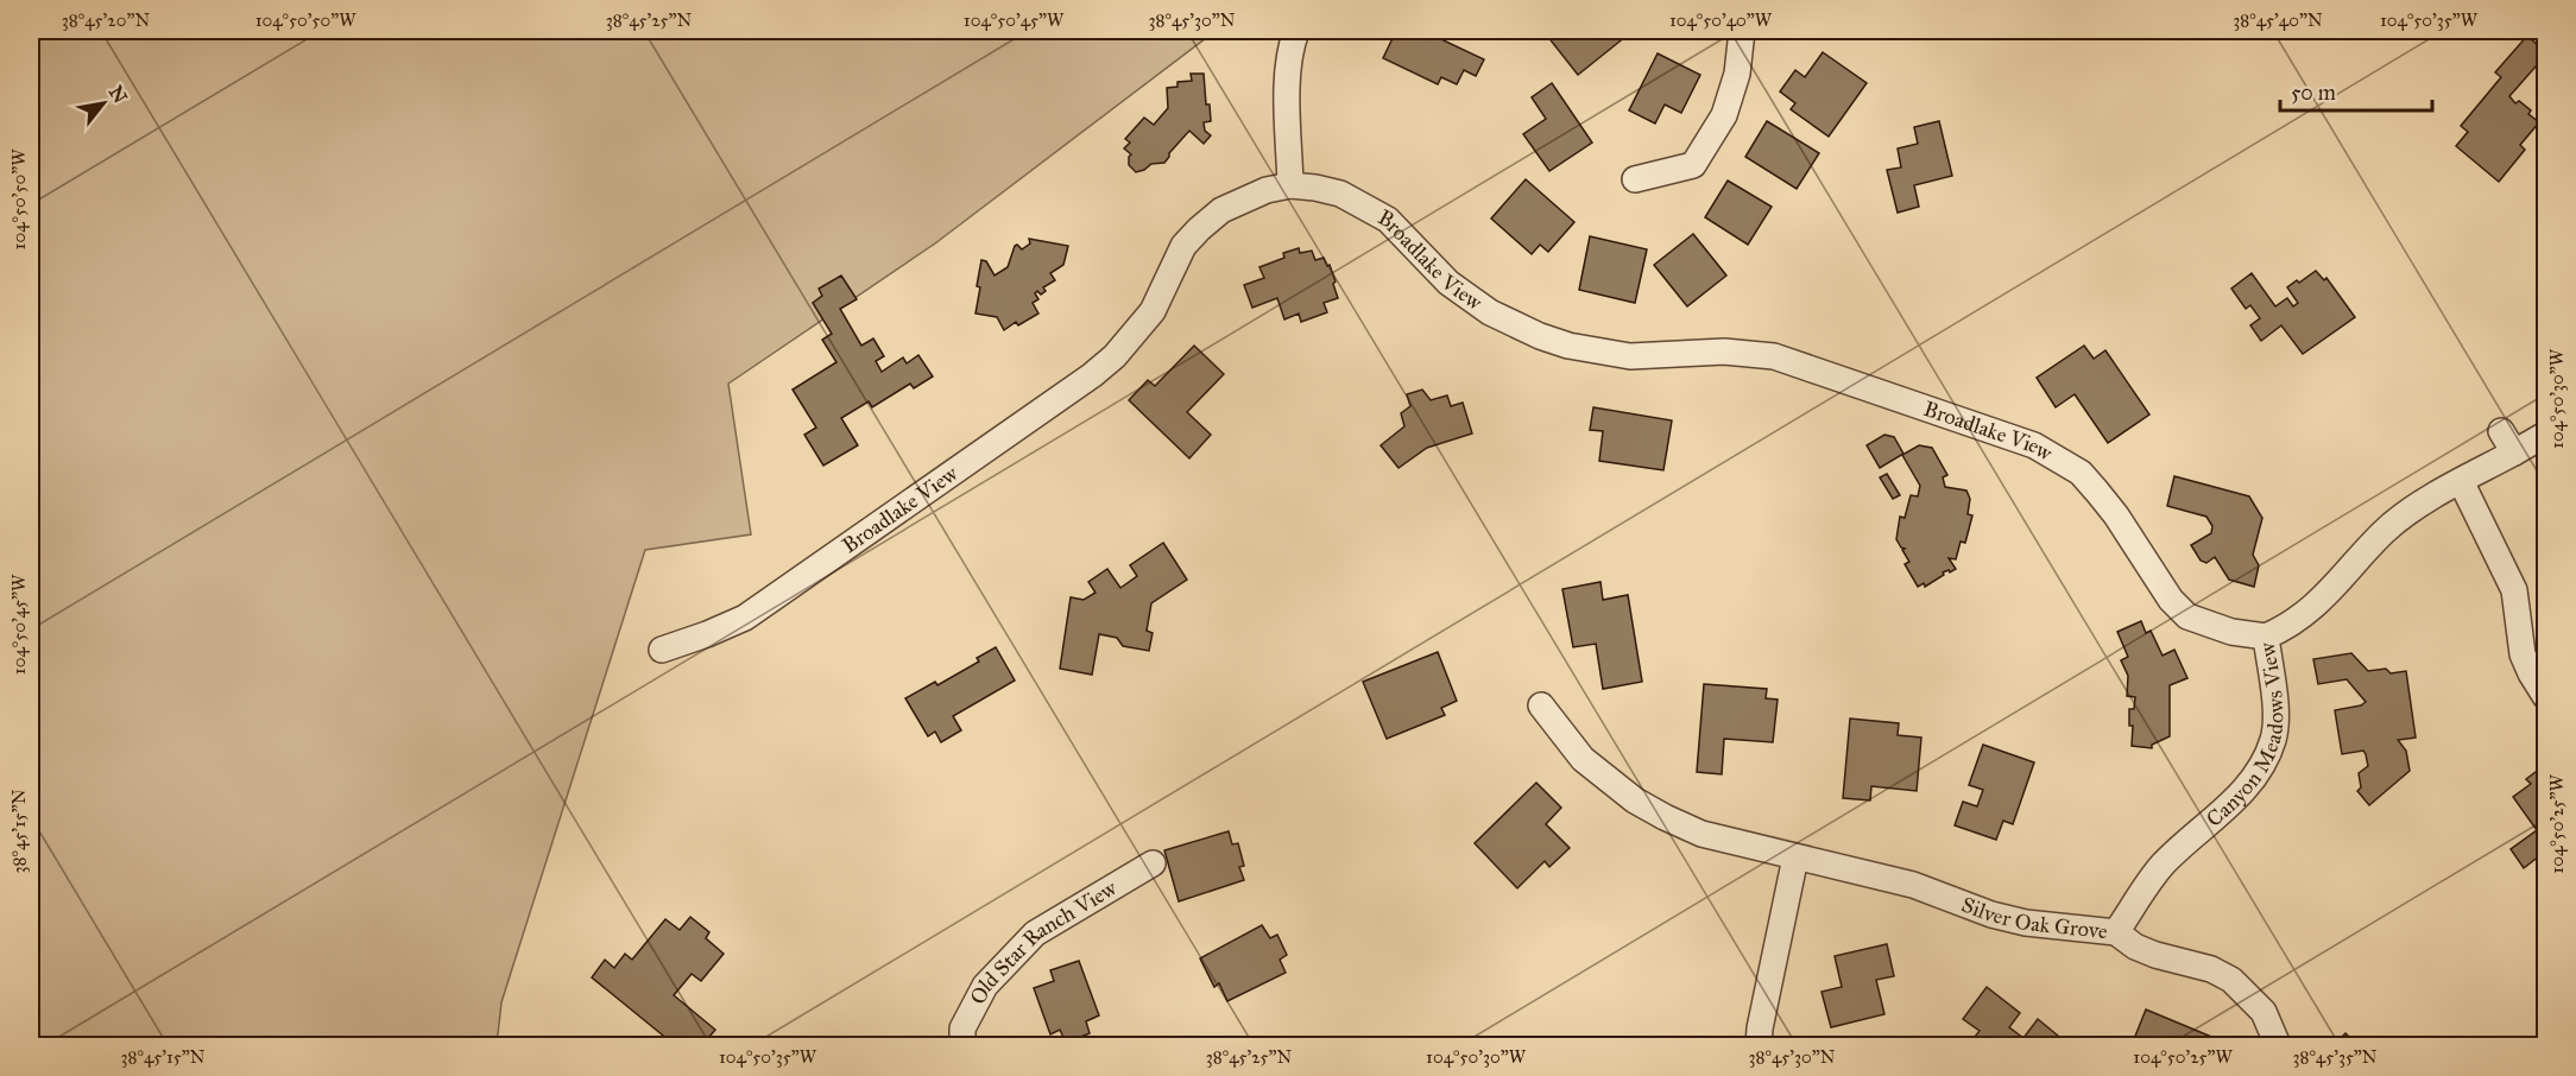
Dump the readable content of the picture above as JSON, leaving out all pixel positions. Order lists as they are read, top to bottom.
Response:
{
  "streets": {
    "street": [
      "Broadlake View",
      "Canyon Meadows View",
      "Silver Oak Grove",
      "Old Star Ranch View"
    ]
  },
  "crossings": [
    ["Broadlake View", "Canyon Meadows View"],
    ["Canyon Meadows View", "Silver Oak Grove"]
  ],
  "scale_bar": "50 m",
  "north": "top right",
  "coordinates": [
    "38°45'20\"N",
    "104°50'50\"W",
    "38°45'25\"N",
    "104°50'45\"W",
    "38°45'30\"N",
    "104°50'40\"W",
    "38°45'40\"N",
    "104°50'35\"W",
    "104°50'30\"W",
    "104°50'25\"W",
    "38°45'15\"N",
    "38°45'35\"N"
  ]
}
